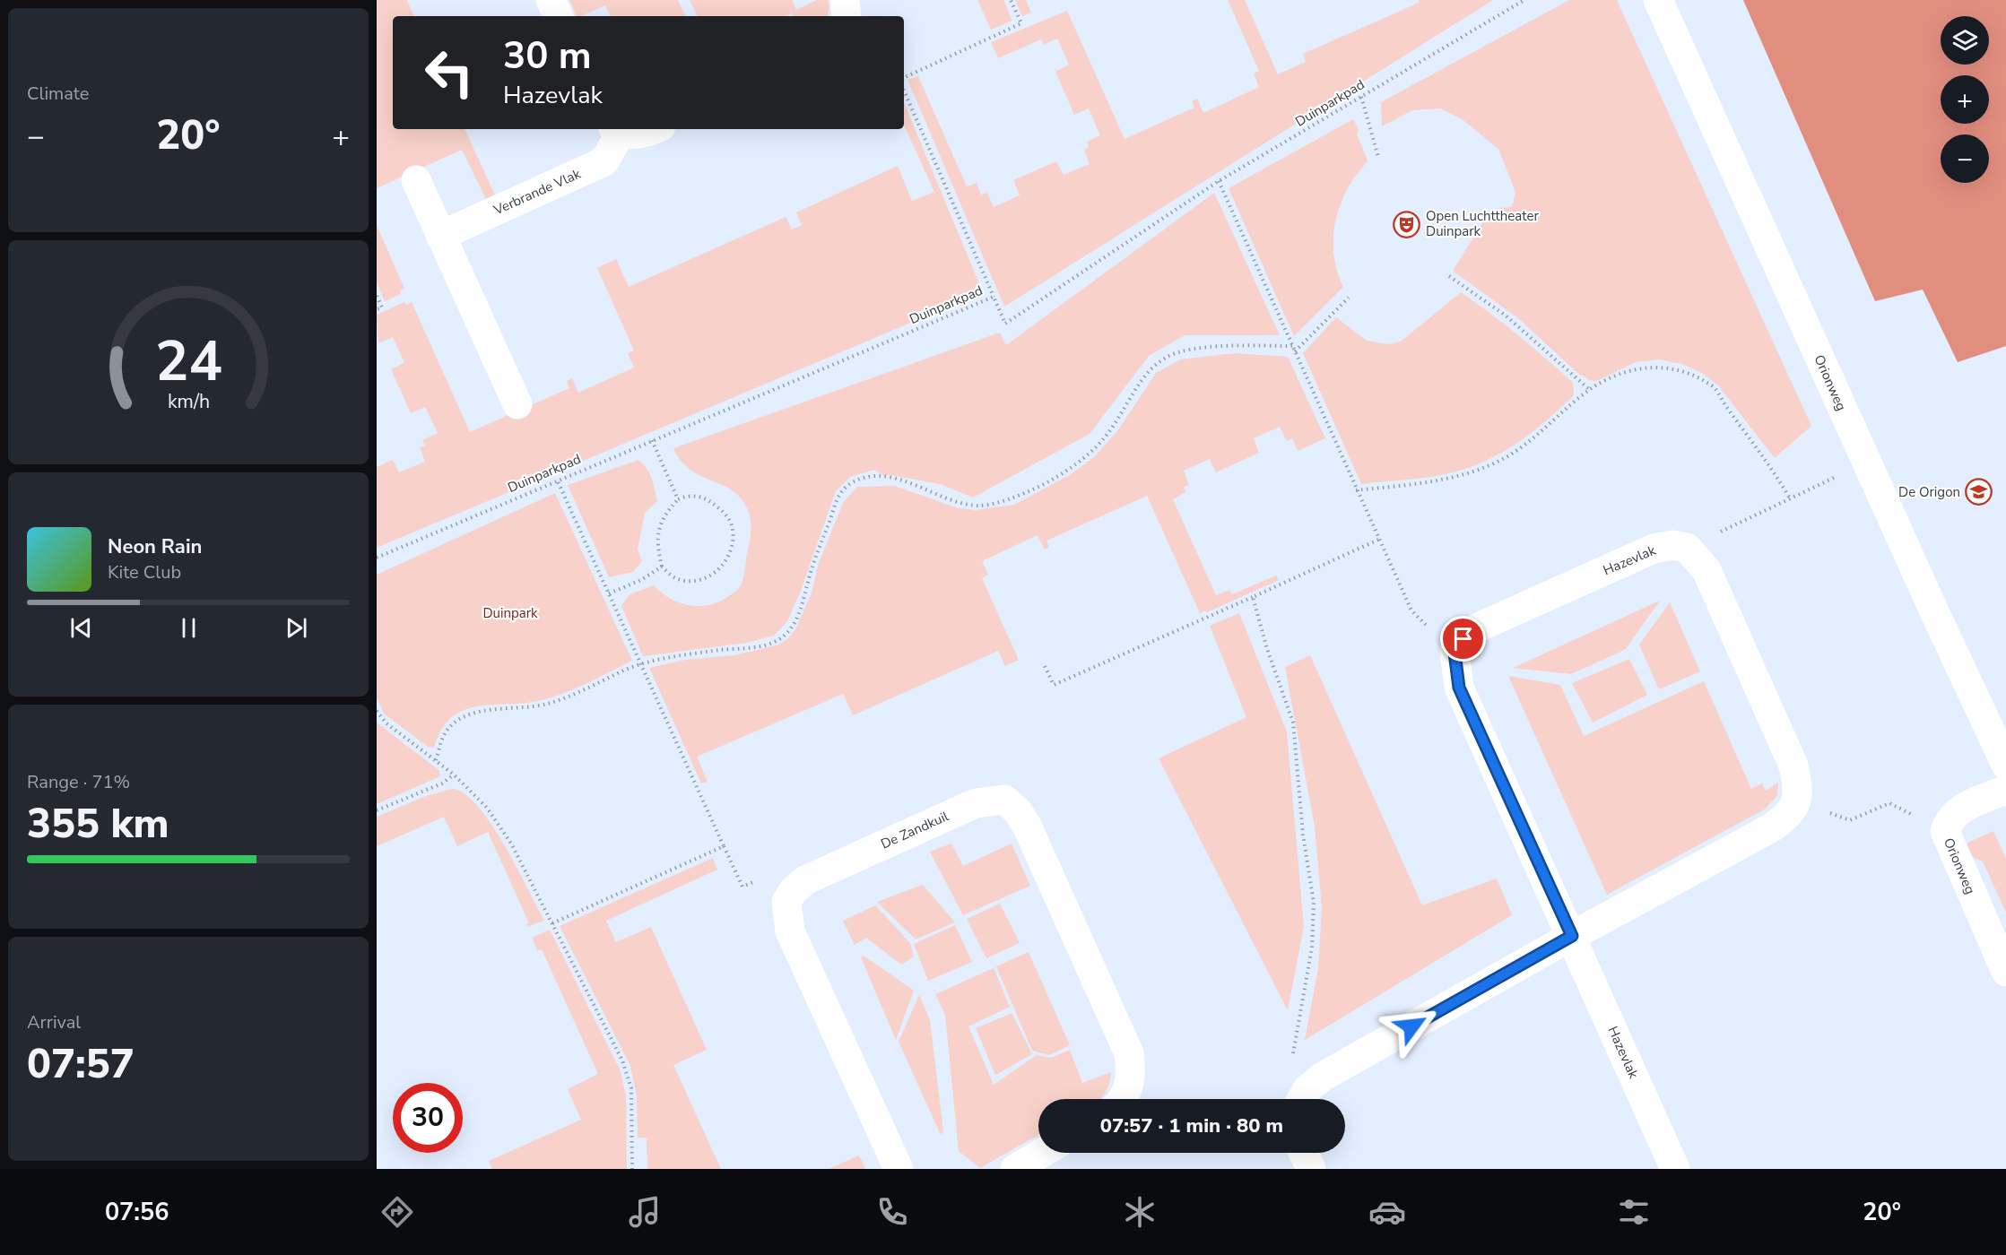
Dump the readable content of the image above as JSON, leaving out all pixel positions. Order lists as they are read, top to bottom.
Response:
{
  "streets": {
    "street": [
      "Verbrande Vlak",
      "Orionweg",
      "Hazevlak",
      "De Zandkuil"
    ],
    "path": ["Duinparkpad"]
  },
  "parks": ["Duinpark"],
  "places": {
    "theatre": ["Open Luchttheater Duinpark"],
    "school or university": ["De Origon"]
  },
  "page": {
    "tile": [
      "Climate",
      ["Range · 71%", "355 km"],
      ["Arrival", "07:57"]
    ],
    "map_buttons": ["+", "−"],
    "turn": ["30 m", "Hazevlak"],
    "heat": ["−", "20°", "+"],
    "song": ["Neon Rain", "Kite Club"],
    "limit": "30",
    "trip": "07:57 · 1 min · 80 m",
    "tabs": ["07:56", "20°"],
    "gauge": ["24", "km/h"]
  }
}
